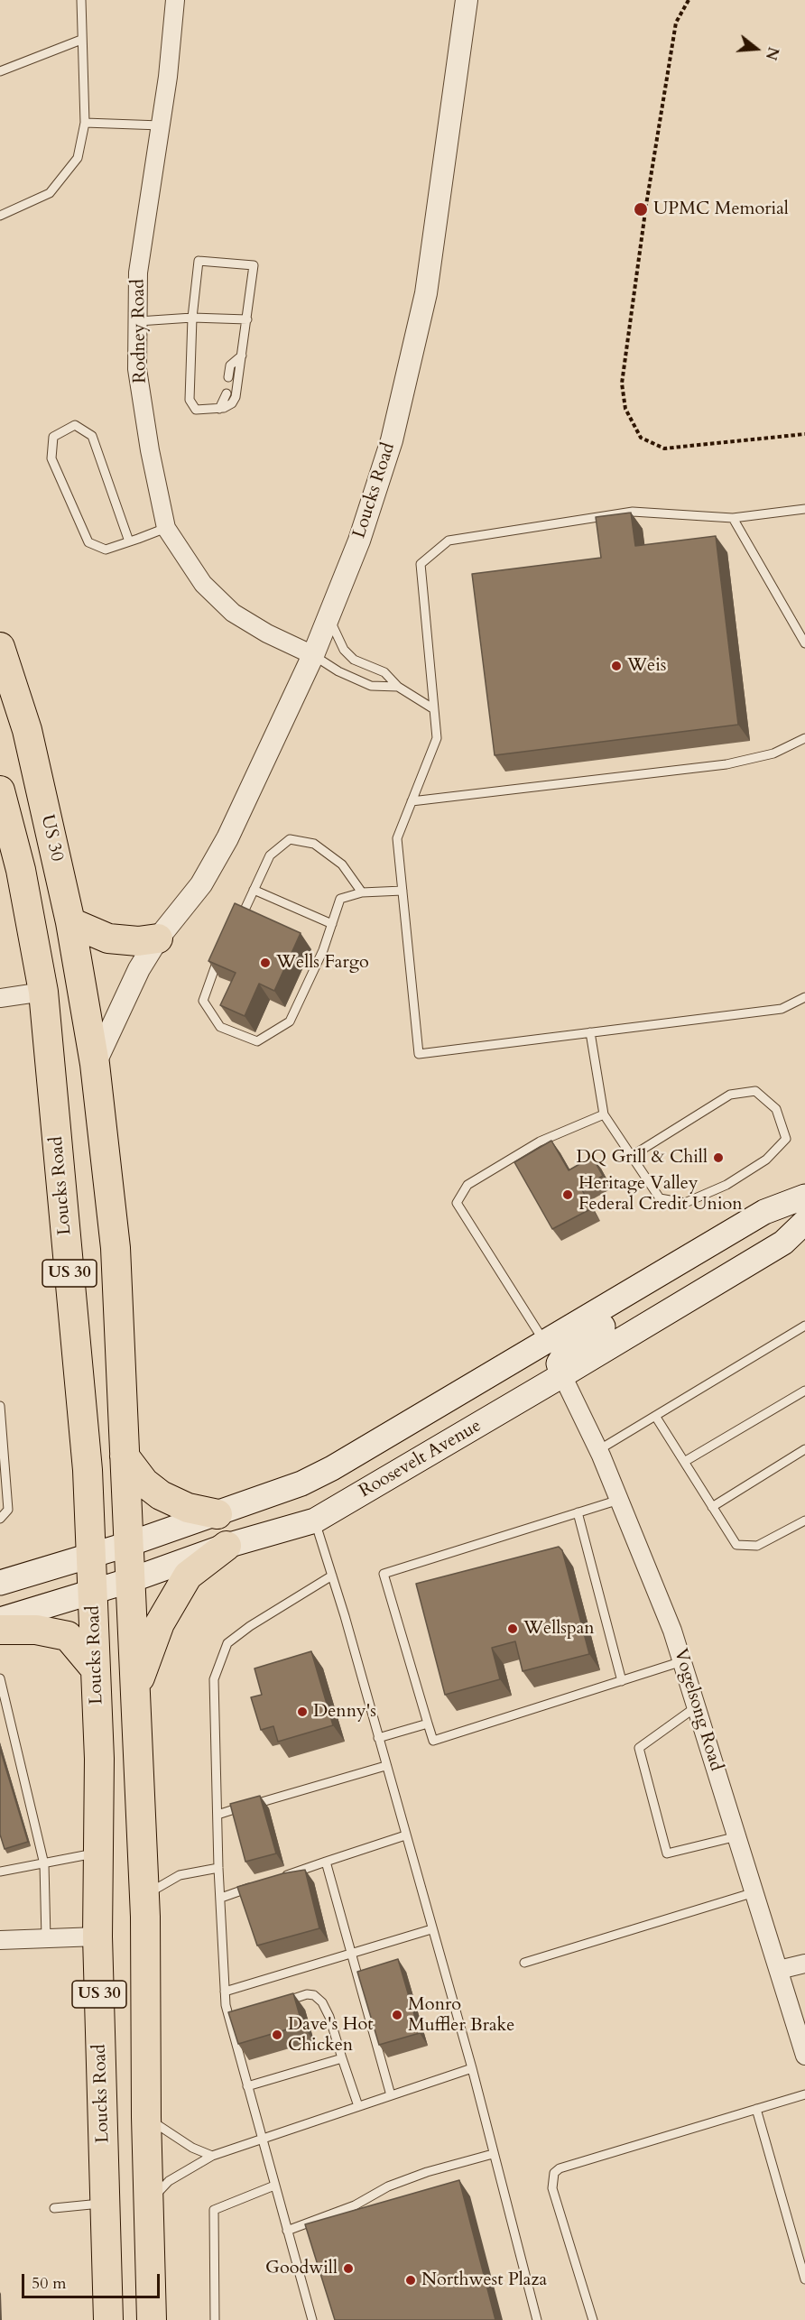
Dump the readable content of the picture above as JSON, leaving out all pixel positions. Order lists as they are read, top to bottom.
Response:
{
  "streets": {
    "highway": ["Loucks Road", "US 30"],
    "main road": ["Roosevelt Avenue"],
    "street": ["Rodney Road", "Vogelsong Road"]
  },
  "crossings": [
    ["Rodney Road", "Loucks Road"],
    ["Loucks Road", "US 30"],
    ["Loucks Road", "Roosevelt Avenue"],
    ["US 30", "Roosevelt Avenue"],
    ["Roosevelt Avenue", "Vogelsong Road"]
  ],
  "places": [
    "UPMC Memorial",
    "Weis",
    "Wells Fargo",
    "DQ Grill & Chill",
    "Heritage Valley Federal Credit Union",
    "Wellspan",
    "Denny's",
    "Monro Muffler Brake",
    "Dave's Hot Chicken",
    "Goodwill",
    "Northwest Plaza"
  ],
  "scale_bar": "50 m",
  "north": "right"
}
